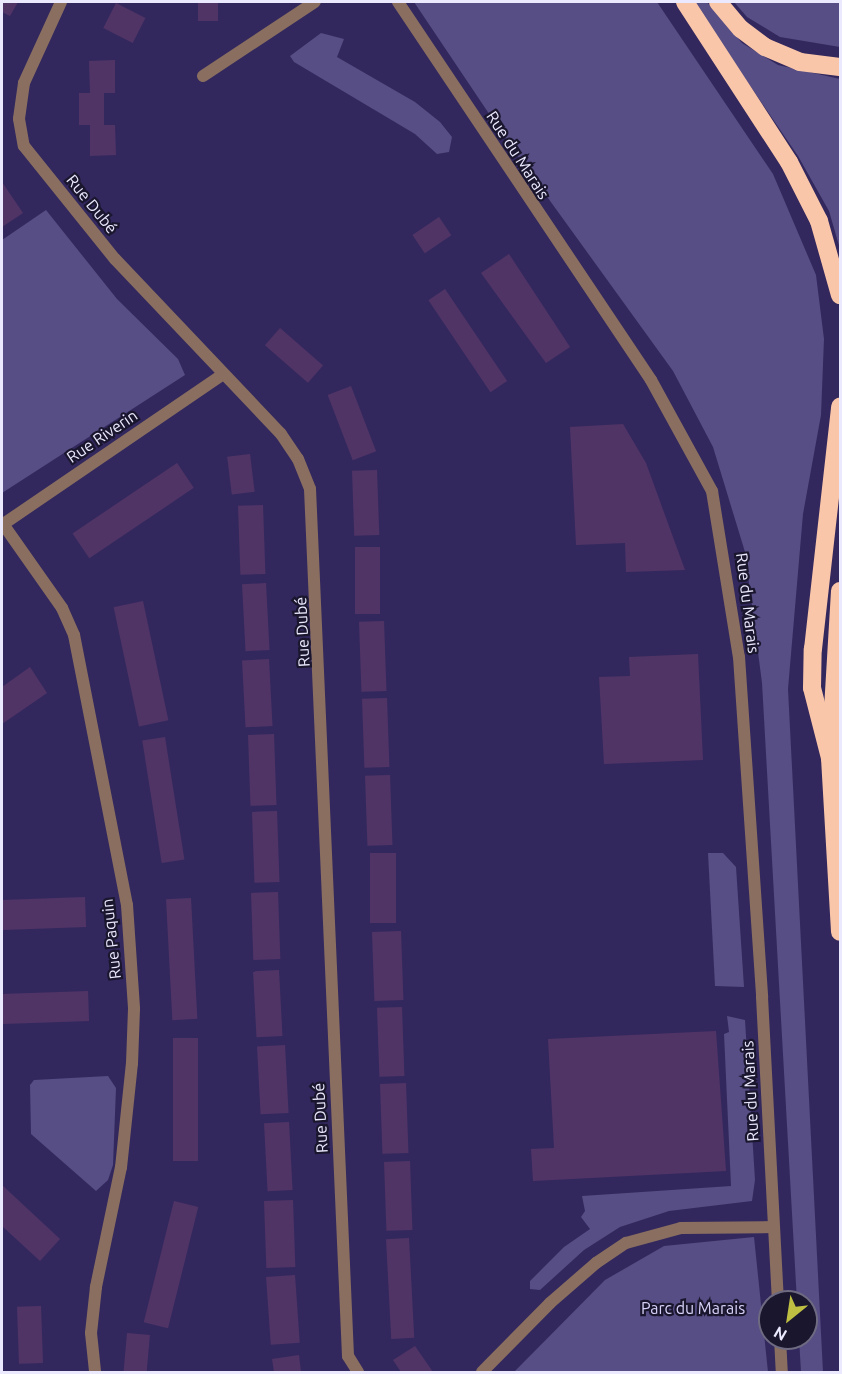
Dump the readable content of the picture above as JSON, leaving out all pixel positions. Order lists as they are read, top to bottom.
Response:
{
  "streets": {
    "street": [
      "Rue du Marais",
      "Rue Dubé",
      "Rue Riverin",
      "Rue Paquin"
    ]
  },
  "crossings": [
    ["Rue Dubé", "Rue Riverin"],
    ["Rue Riverin", "Rue Paquin"]
  ],
  "parks": ["Parc du Marais"],
  "north": "bottom left"
}
